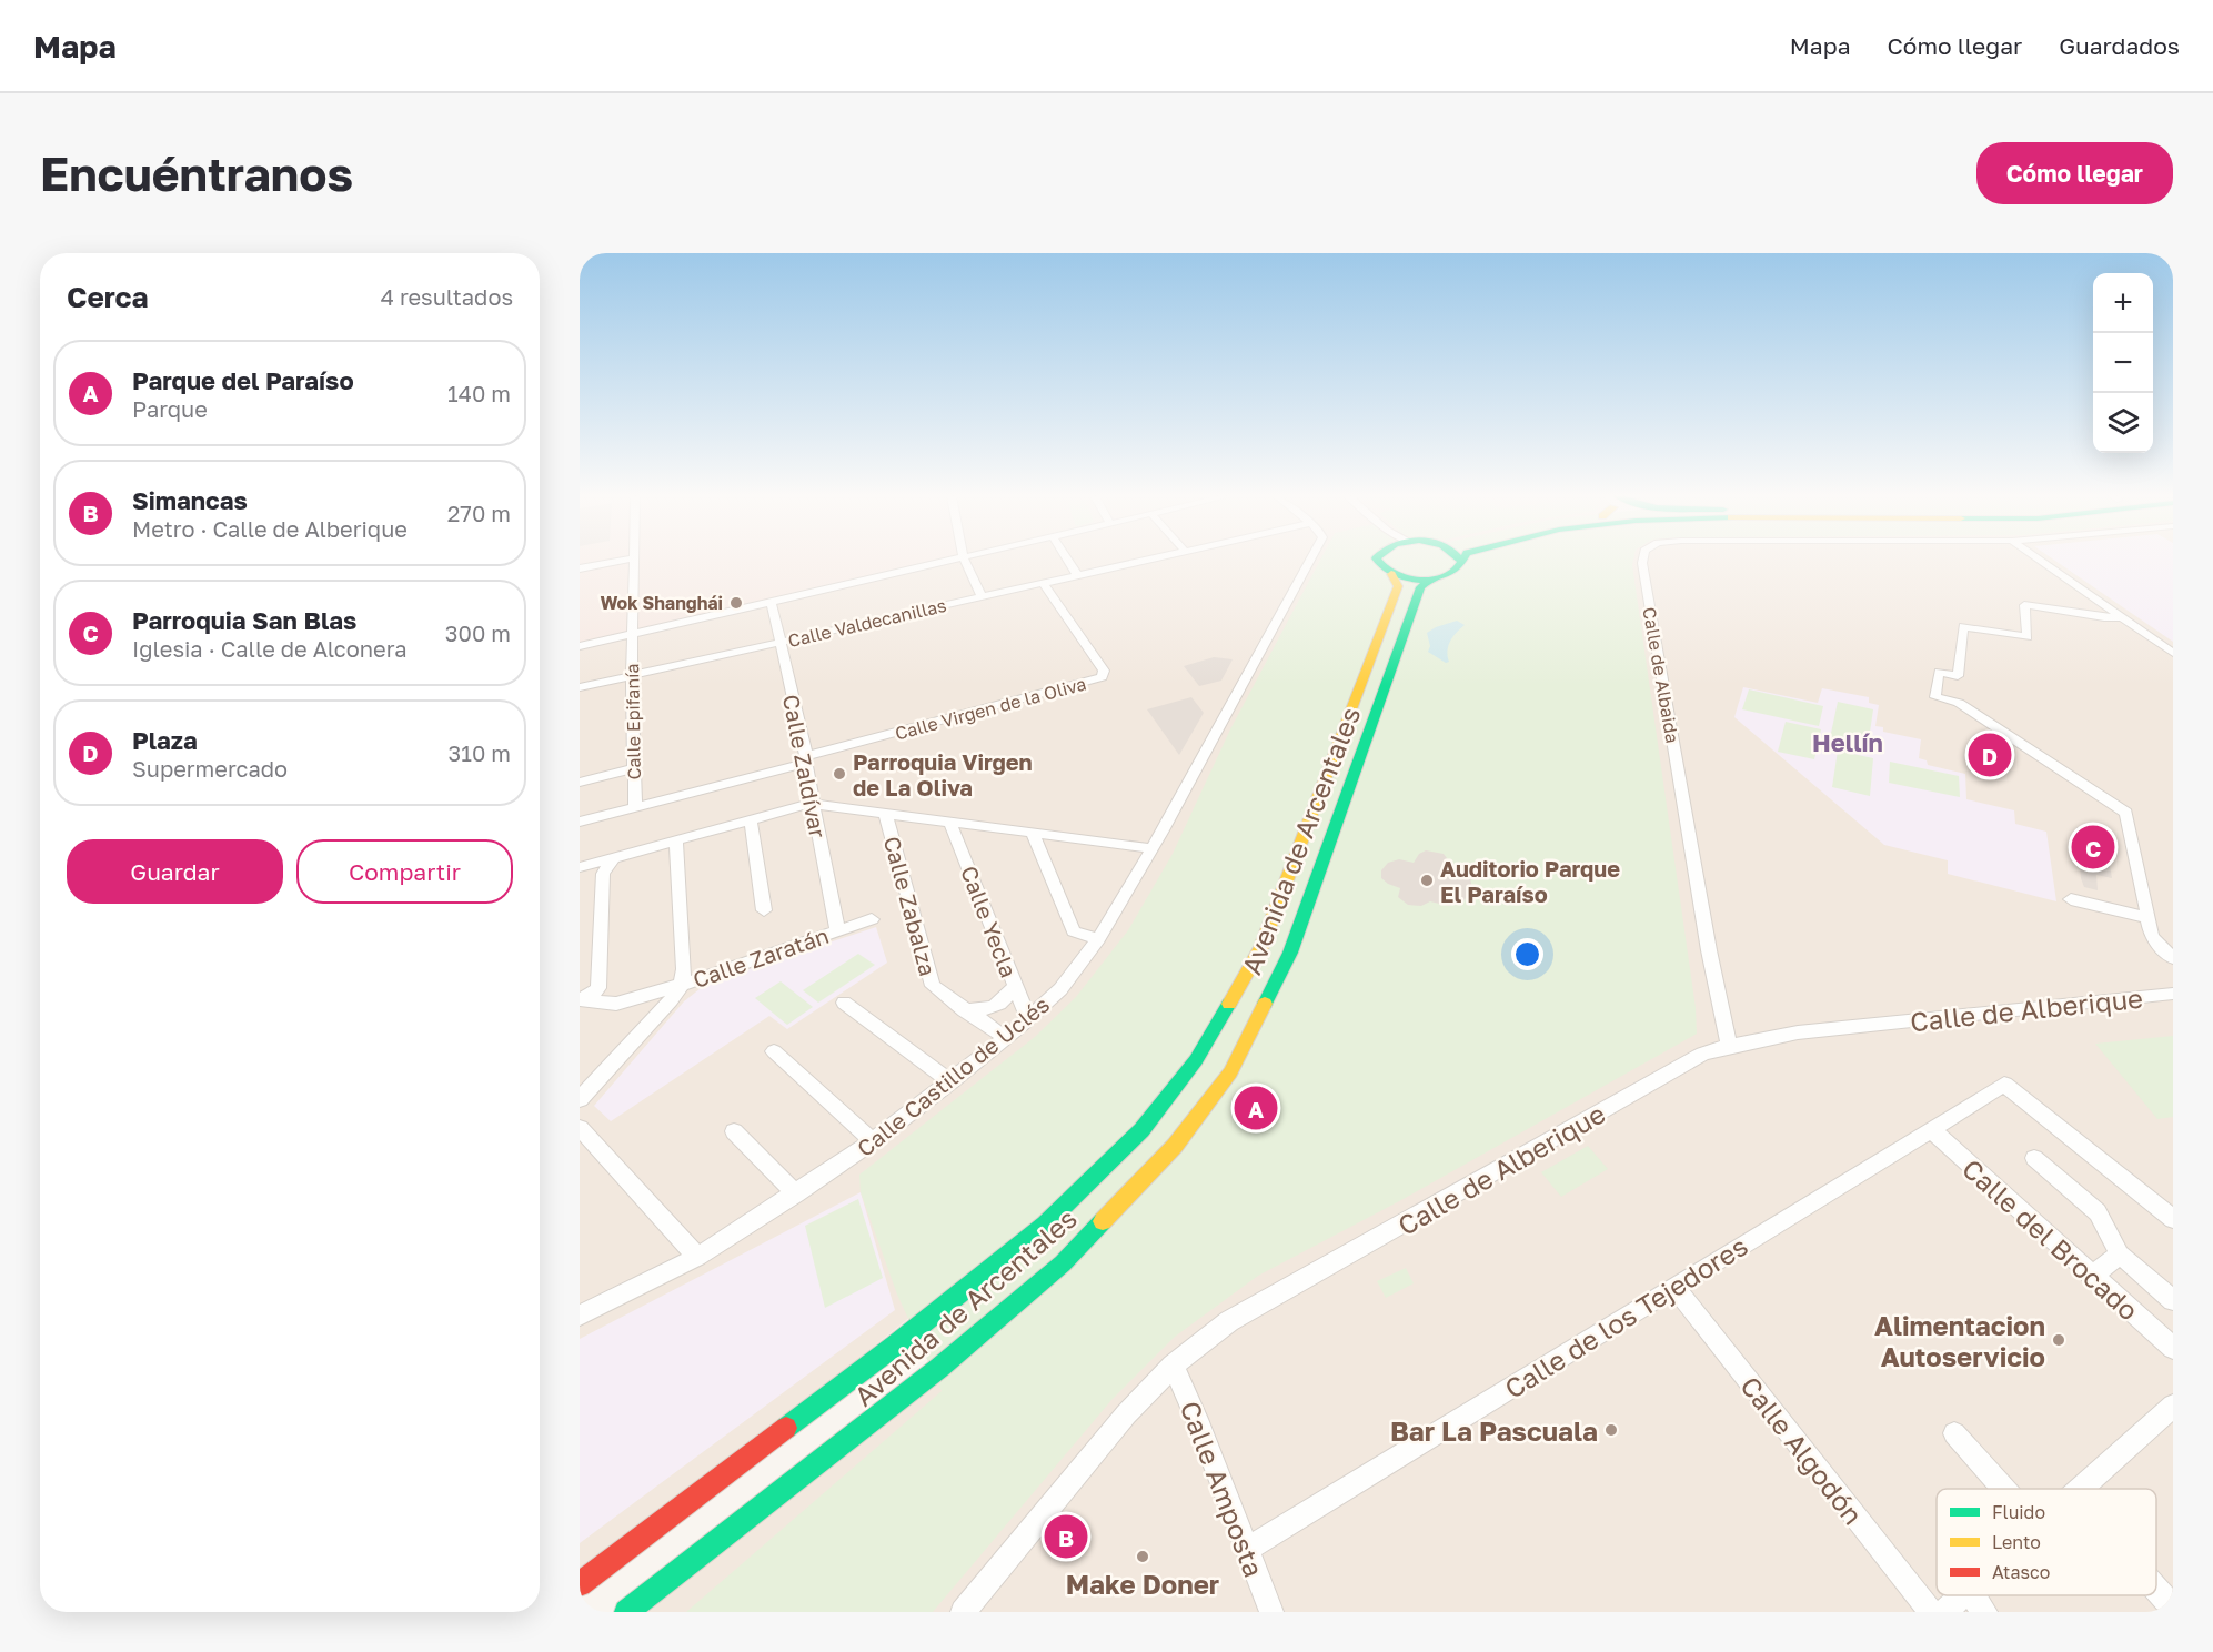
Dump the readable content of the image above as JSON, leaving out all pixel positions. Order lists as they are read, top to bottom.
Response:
{
  "streets": {
    "main road": ["Avenida de Arcentales"],
    "street": [
      "Calle Valdecanillas",
      "Calle de Albaida",
      "Calle Virgen de la Oliva",
      "Calle Epifanía",
      "Calle Zaldívar",
      "Calle Zabalza",
      "Calle Yecla",
      "Calle Zaratán",
      "Calle de Alberique",
      "Calle Castillo de Uclés",
      "Calle del Brocado",
      "Calle de los Tejedores",
      "Calle Algodón",
      "Calle Amposta"
    ]
  },
  "crossings": [
    ["Calle Valdecanillas", "Calle Virgen de la Oliva"],
    ["Calle Valdecanillas", "Calle Epifanía"],
    ["Calle Valdecanillas", "Calle Zaldívar"],
    ["Calle de Albaida", "Calle de Alberique"],
    ["Calle Virgen de la Oliva", "Calle Epifanía"],
    ["Calle Virgen de la Oliva", "Calle Zaldívar"],
    ["Calle Zaldívar", "Calle Zaratán"],
    ["Calle Zabalza", "Calle Castillo de Uclés"],
    ["Calle Yecla", "Calle Castillo de Uclés"],
    ["Calle de Alberique", "Calle Amposta"],
    ["Calle del Brocado", "Calle de los Tejedores"],
    ["Calle de los Tejedores", "Calle Algodón"],
    ["Calle de los Tejedores", "Calle Amposta"]
  ],
  "districts": ["Hellín"],
  "places": [
    "Wok Shanghái",
    "Parroquia Virgen de La Oliva",
    "Auditorio Parque El Paraíso",
    "Alimentacion Autoservicio",
    "Bar La Pascuala",
    "Make Doner"
  ],
  "legend": ["Fluido", "Lento", "Atasco"],
  "page": {
    "header": "Mapa",
    "nav": ["Mapa", "Cómo llegar", "Guardados"],
    "buttons": [
      "Cómo llegar",
      ["Guardar", "Compartir"]
    ],
    "title": "Encuéntranos",
    "heading": ["Cerca", "4 resultados"],
    "map_buttons": ["+", "−"],
    "list": [
      {
        "mark": "A",
        "name": "Parque del Paraíso",
        "note": "Parque",
        "value": "140 m"
      },
      {
        "mark": "B",
        "name": "Simancas",
        "note": "Metro · Calle de Alberique",
        "value": "270 m"
      },
      {
        "mark": "C",
        "name": "Parroquia San Blas",
        "note": "Iglesia · Calle de Alconera",
        "value": "300 m"
      },
      {
        "mark": "D",
        "name": "Plaza",
        "note": "Supermercado",
        "value": "310 m"
      }
    ],
    "pins": [
      "D",
      "C",
      "A",
      "B"
    ]
  }
}
